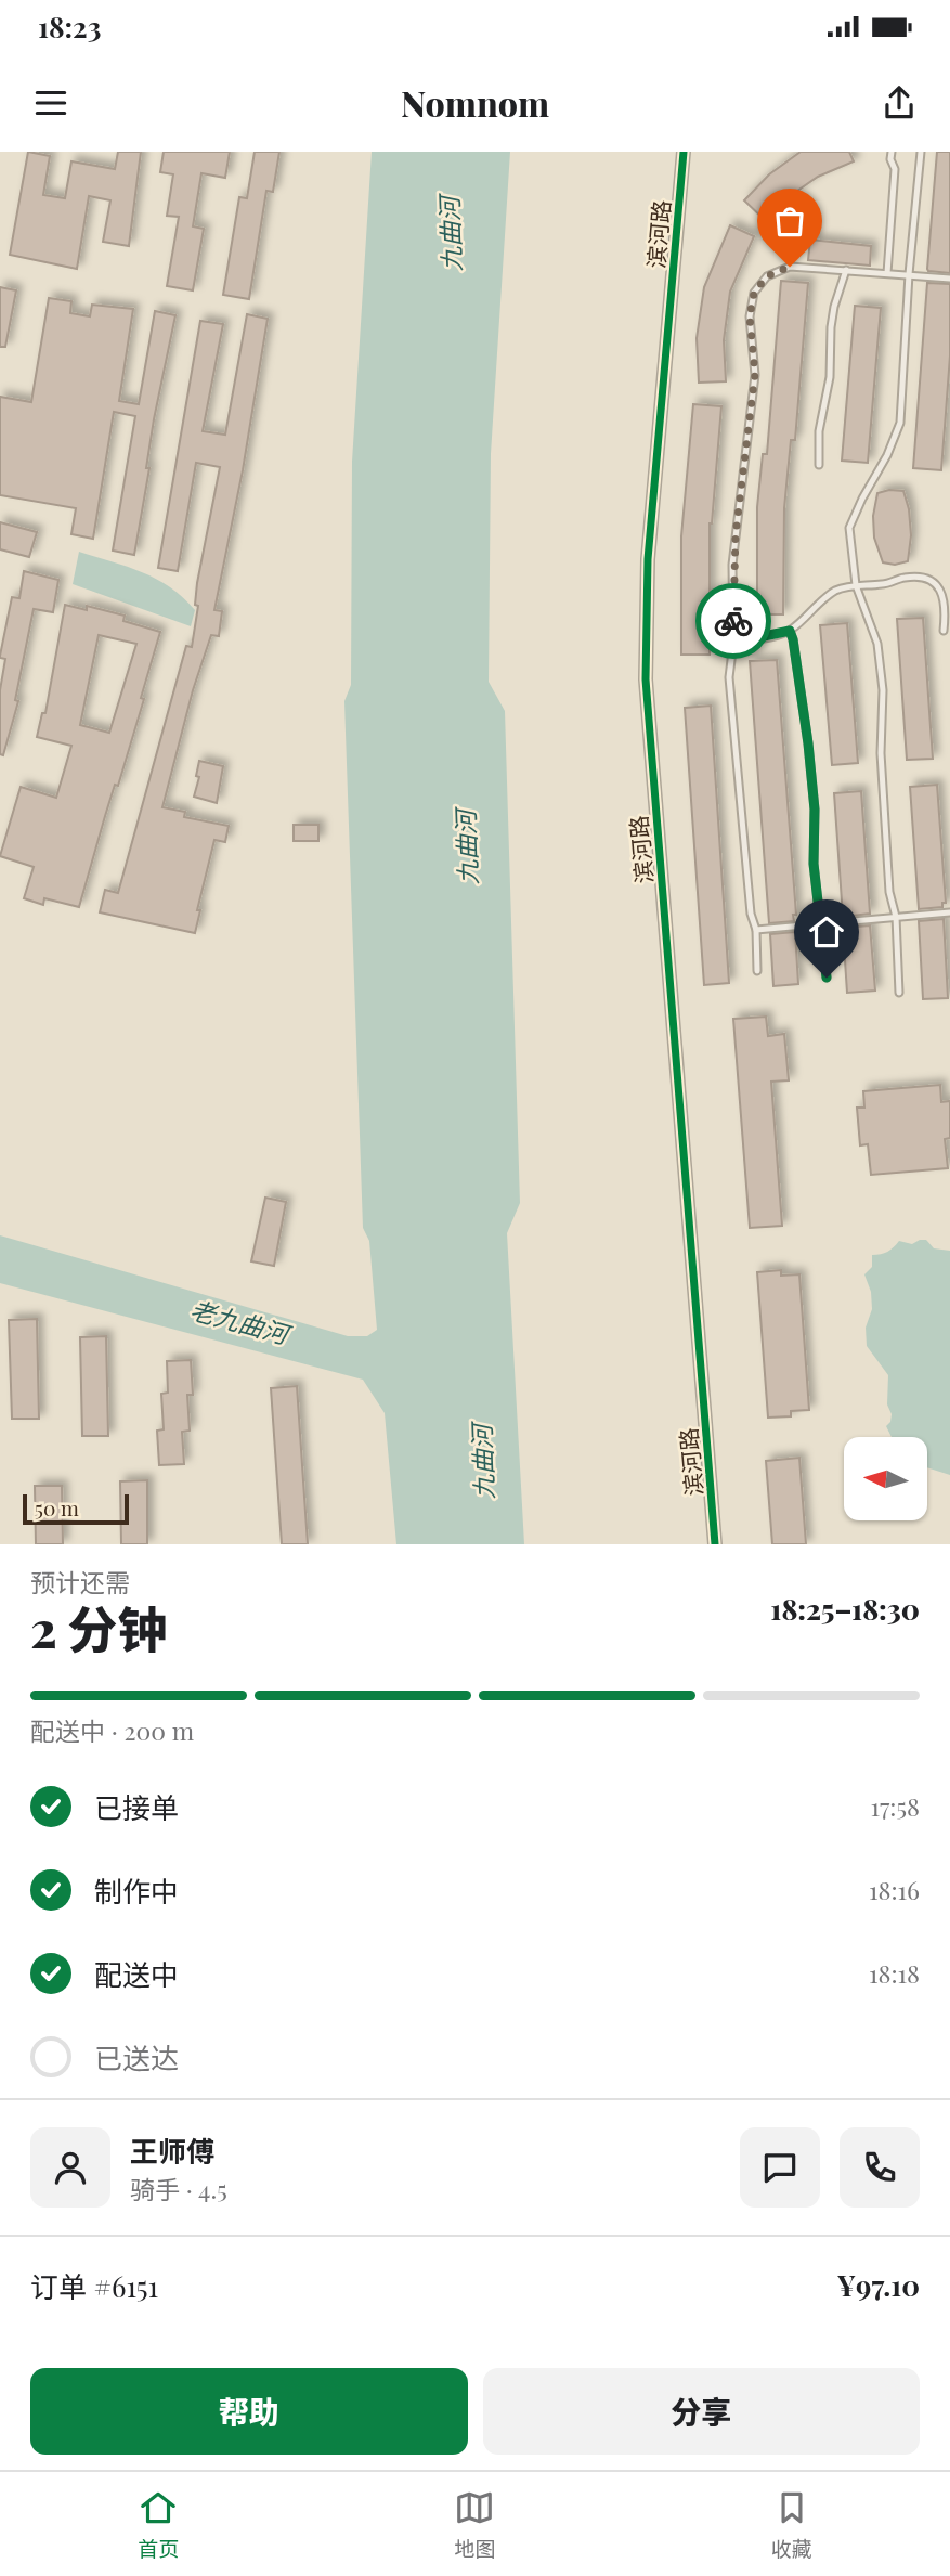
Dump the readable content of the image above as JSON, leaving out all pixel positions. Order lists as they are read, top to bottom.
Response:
{
  "streets": {
    "street": ["滨河路"]
  },
  "water": ["九曲河", "老九曲河"],
  "scale_bar": "50 m",
  "north": "left",
  "page": {
    "status": "18:23",
    "header": "Nomnom",
    "scale": "50 m",
    "heading": ["2 分钟", "预计还需", "18:25–18:30"],
    "panel": [
      "王师傅",
      "骑手 · 4.5",
      "订单 #6151",
      "¥97.10"
    ],
    "bar": "配送中 · 200 m",
    "list": [
      ["已接单", "17:58"],
      ["制作中", "18:16"],
      ["配送中", "18:18"],
      "已送达"
    ],
    "buttons": ["帮助", "分享"],
    "tabs": ["首页", "地图", "收藏"]
  }
}
